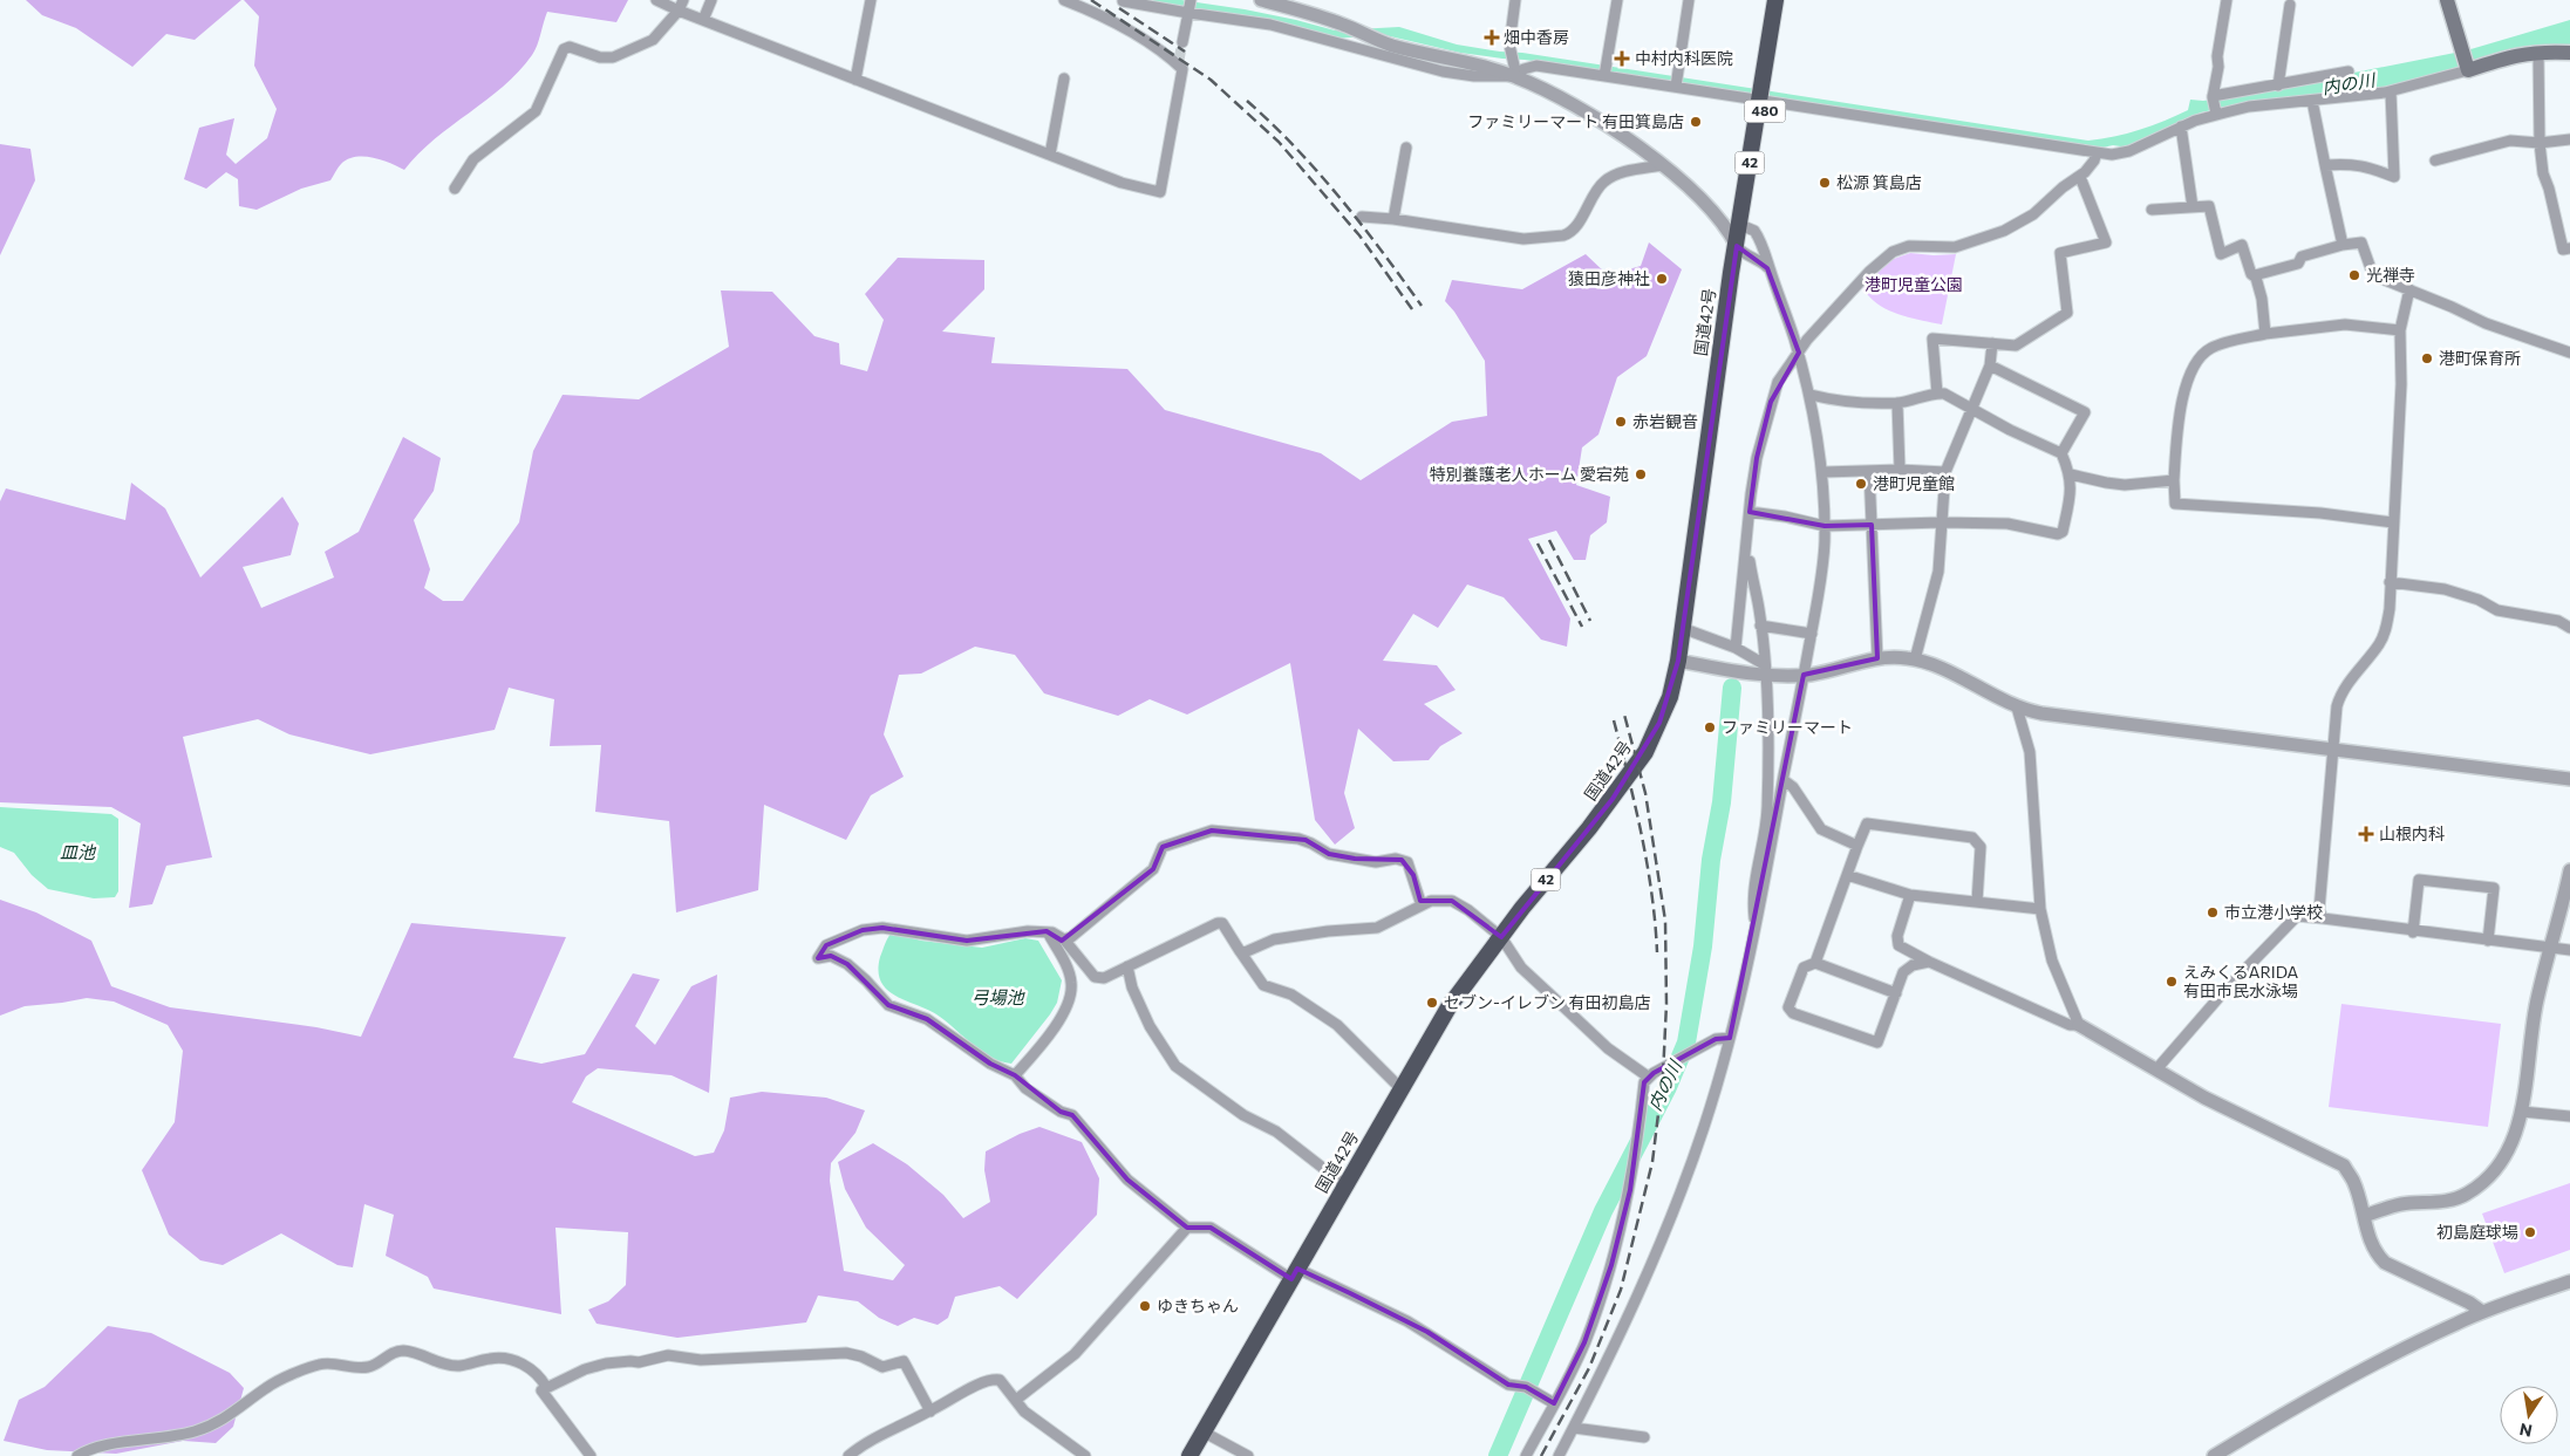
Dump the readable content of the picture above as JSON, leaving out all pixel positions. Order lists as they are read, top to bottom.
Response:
{
  "streets": {
    "highway": ["480", "42", "国道42号"]
  },
  "crossings": [
    ["480", "国道42号"]
  ],
  "water": ["内の川", "皿池", "弓場池"],
  "parks": ["港町児童公園"],
  "places": {
    "health": ["畑中香房", "中村内科医院", "山根内科"],
    "other": [
      "ファミリーマート 有田箕島店",
      "松源 箕島店",
      "光禅寺",
      "猿田彦神社",
      "港町保育所",
      "赤岩観音",
      "特別養護老人ホーム 愛宕苑",
      "港町児童館",
      "ファミリーマート",
      "市立港小学校",
      "えみくるARIDA 有田市民水泳場",
      "セブン-イレブン 有田初島店",
      "初島庭球場",
      "ゆきちゃん"
    ]
  },
  "north": "bottom"
}
